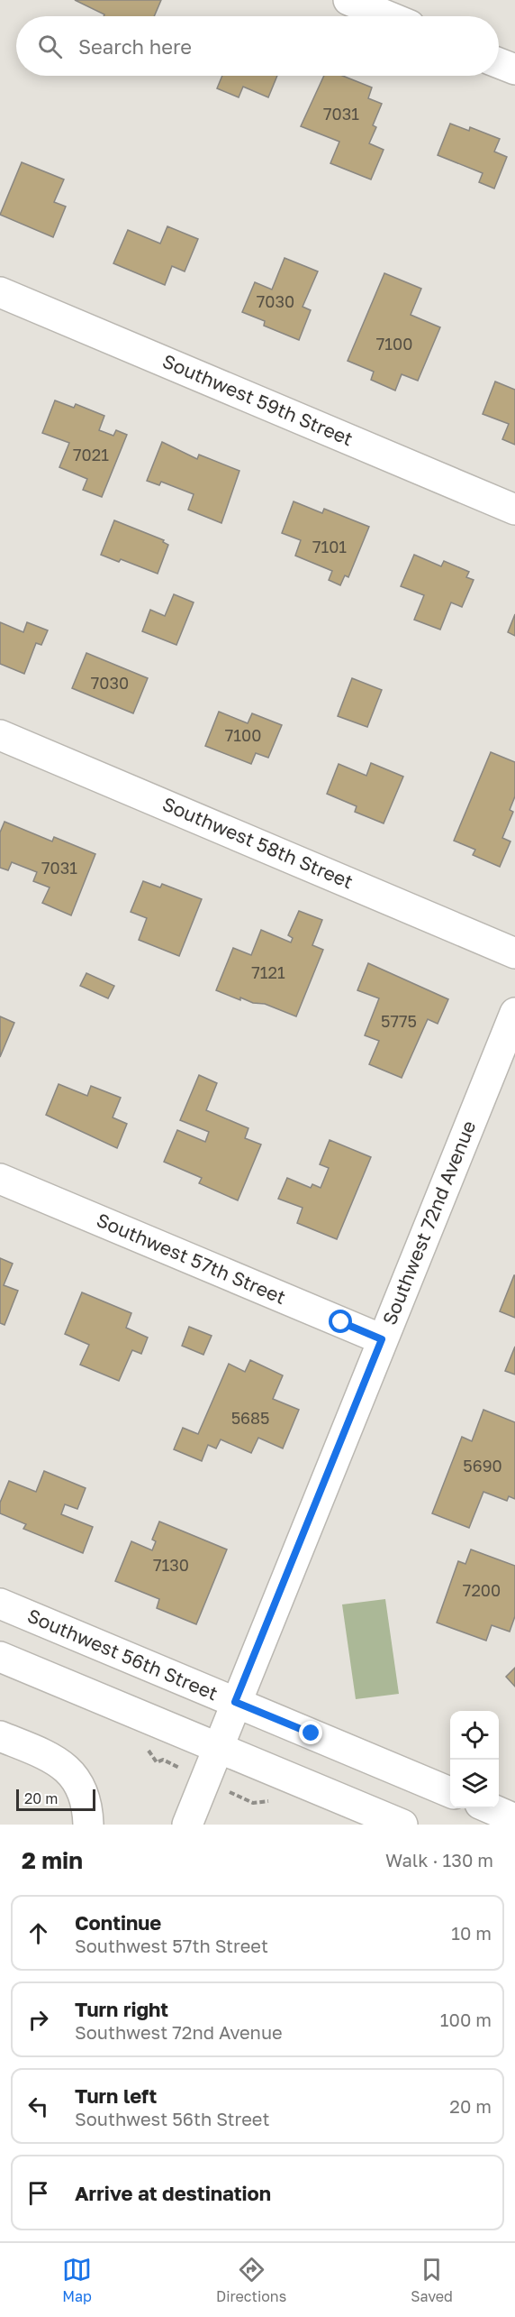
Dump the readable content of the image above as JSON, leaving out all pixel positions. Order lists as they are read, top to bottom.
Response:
{
  "streets": {
    "street": [
      "Southwest 59th Street",
      "Southwest 58th Street",
      "Southwest 72nd Avenue",
      "Southwest 57th Street",
      "Southwest 56th Street"
    ]
  },
  "crossings": [
    ["Southwest 72nd Avenue", "Southwest 57th Street"],
    ["Southwest 72nd Avenue", "Southwest 56th Street"]
  ],
  "house_numbers": [
    "7031",
    "7030",
    "7100",
    "7021",
    "7101",
    "7030",
    "7100",
    "7031",
    "7121",
    "5775",
    "5685",
    "5690",
    "7130",
    "7200"
  ],
  "scale_bar": "20 m",
  "page": {
    "search": "Search here",
    "scale": "20 m",
    "heading": ["2 min", "Walk · 130 m"],
    "list": [
      ["Continue", "Southwest 57th Street", "10 m"],
      ["Turn right", "Southwest 72nd Avenue", "100 m"],
      ["Turn left", "Southwest 56th Street", "20 m"],
      "Arrive at destination"
    ],
    "nav": ["Map", "Directions", "Saved"]
  }
}
